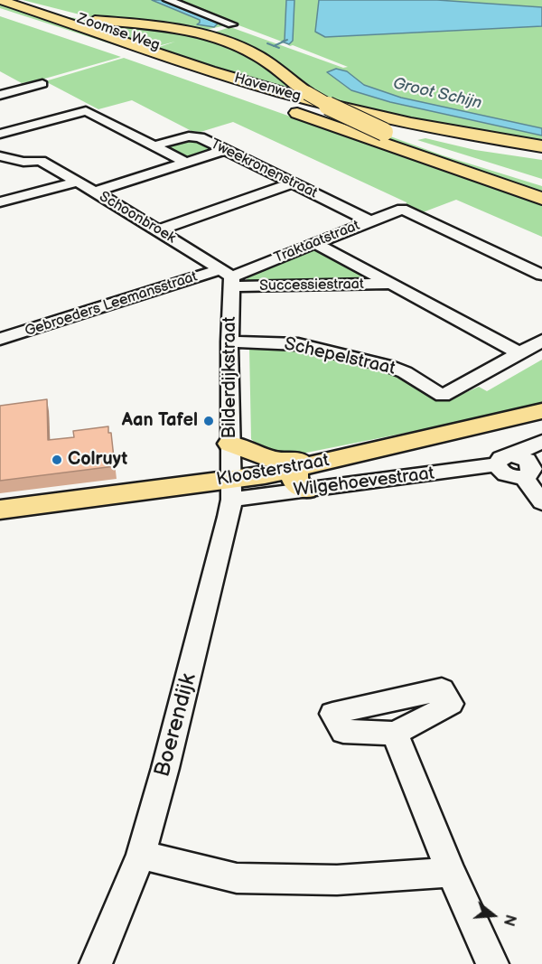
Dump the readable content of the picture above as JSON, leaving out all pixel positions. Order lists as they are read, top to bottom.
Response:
{
  "streets": {
    "highway": ["Zoomse Weg", "Havenweg"],
    "main road": ["Kloosterstraat"],
    "street": [
      "Tweekronenstraat",
      "Schoonbroek",
      "Traktaatstraat",
      "Successiestraat",
      "Gebroeders Leemansstraat",
      "Schepelstraat",
      "Bilderdijkstraat",
      "Wilgehoevestraat",
      "Boerendijk"
    ]
  },
  "crossings": [
    ["Zoomse Weg", "Havenweg"],
    ["Tweekronenstraat", "Schoonbroek"],
    ["Tweekronenstraat", "Traktaatstraat"],
    ["Schoonbroek", "Traktaatstraat"],
    ["Schoonbroek", "Successiestraat"],
    ["Schoonbroek", "Gebroeders Leemansstraat"],
    ["Schoonbroek", "Bilderdijkstraat"],
    ["Traktaatstraat", "Successiestraat"],
    ["Traktaatstraat", "Gebroeders Leemansstraat"],
    ["Traktaatstraat", "Bilderdijkstraat"],
    ["Successiestraat", "Gebroeders Leemansstraat"],
    ["Successiestraat", "Schepelstraat"],
    ["Successiestraat", "Bilderdijkstraat"],
    ["Gebroeders Leemansstraat", "Bilderdijkstraat"],
    ["Schepelstraat", "Bilderdijkstraat"],
    ["Bilderdijkstraat", "Kloosterstraat"],
    ["Bilderdijkstraat", "Boerendijk"],
    ["Kloosterstraat", "Wilgehoevestraat"],
    ["Kloosterstraat", "Boerendijk"]
  ],
  "water": ["Groot Schijn"],
  "places": ["Aan Tafel", "Colruyt"],
  "north": "right"
}
